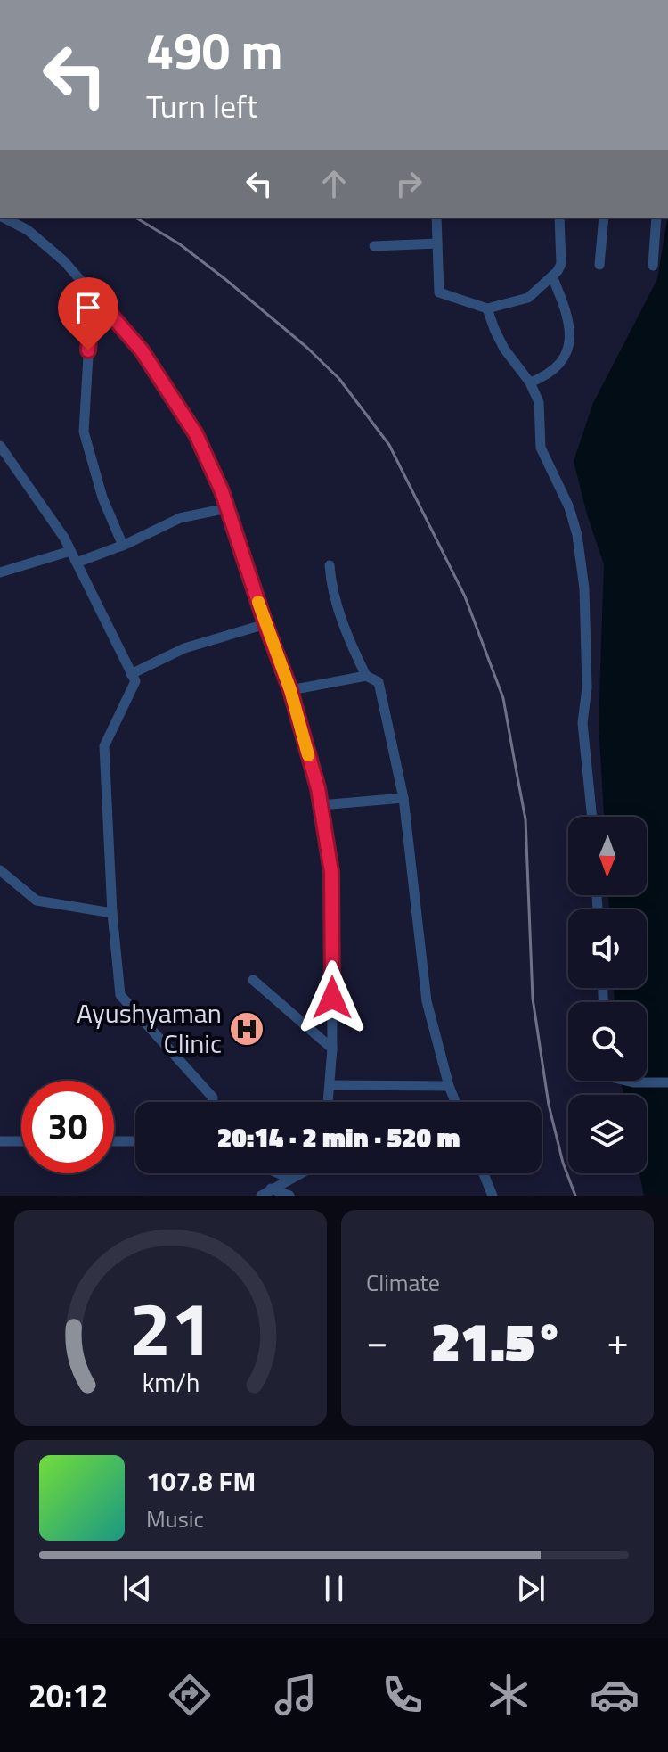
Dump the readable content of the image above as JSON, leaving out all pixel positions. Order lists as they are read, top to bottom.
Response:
{
  "places": {
    "hospital": ["Ayushyaman Clinic"]
  },
  "north": "bottom",
  "page": {
    "turn": ["490 m", "Turn left"],
    "limit": "30",
    "trip": "20:14 · 2 min · 520 m",
    "tile": "Climate",
    "heat": ["−", "21.5°", "+"],
    "song": ["107.8 FM", "Music"],
    "tabs": "20:12",
    "gauge": ["21", "km/h"]
  }
}
